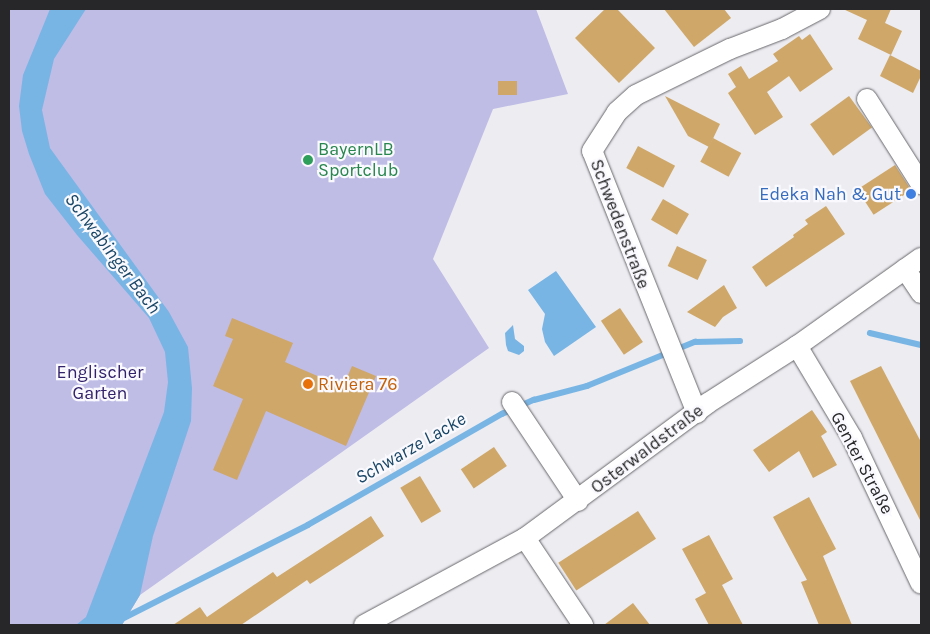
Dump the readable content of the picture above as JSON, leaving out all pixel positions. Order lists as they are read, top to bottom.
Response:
{
  "streets": {
    "street": ["Schwedenstraße", "Osterwaldstraße", "Genter Straße"]
  },
  "crossings": [
    ["Schwedenstraße", "Osterwaldstraße"],
    ["Osterwaldstraße", "Genter Straße"]
  ],
  "water": ["Schwabinger Bach", "Schwarze Lacke"],
  "parks": ["Englischer Garten"],
  "places": ["BayernLB Sportclub", "Edeka Nah & Gut", "Riviera 76"]
}
